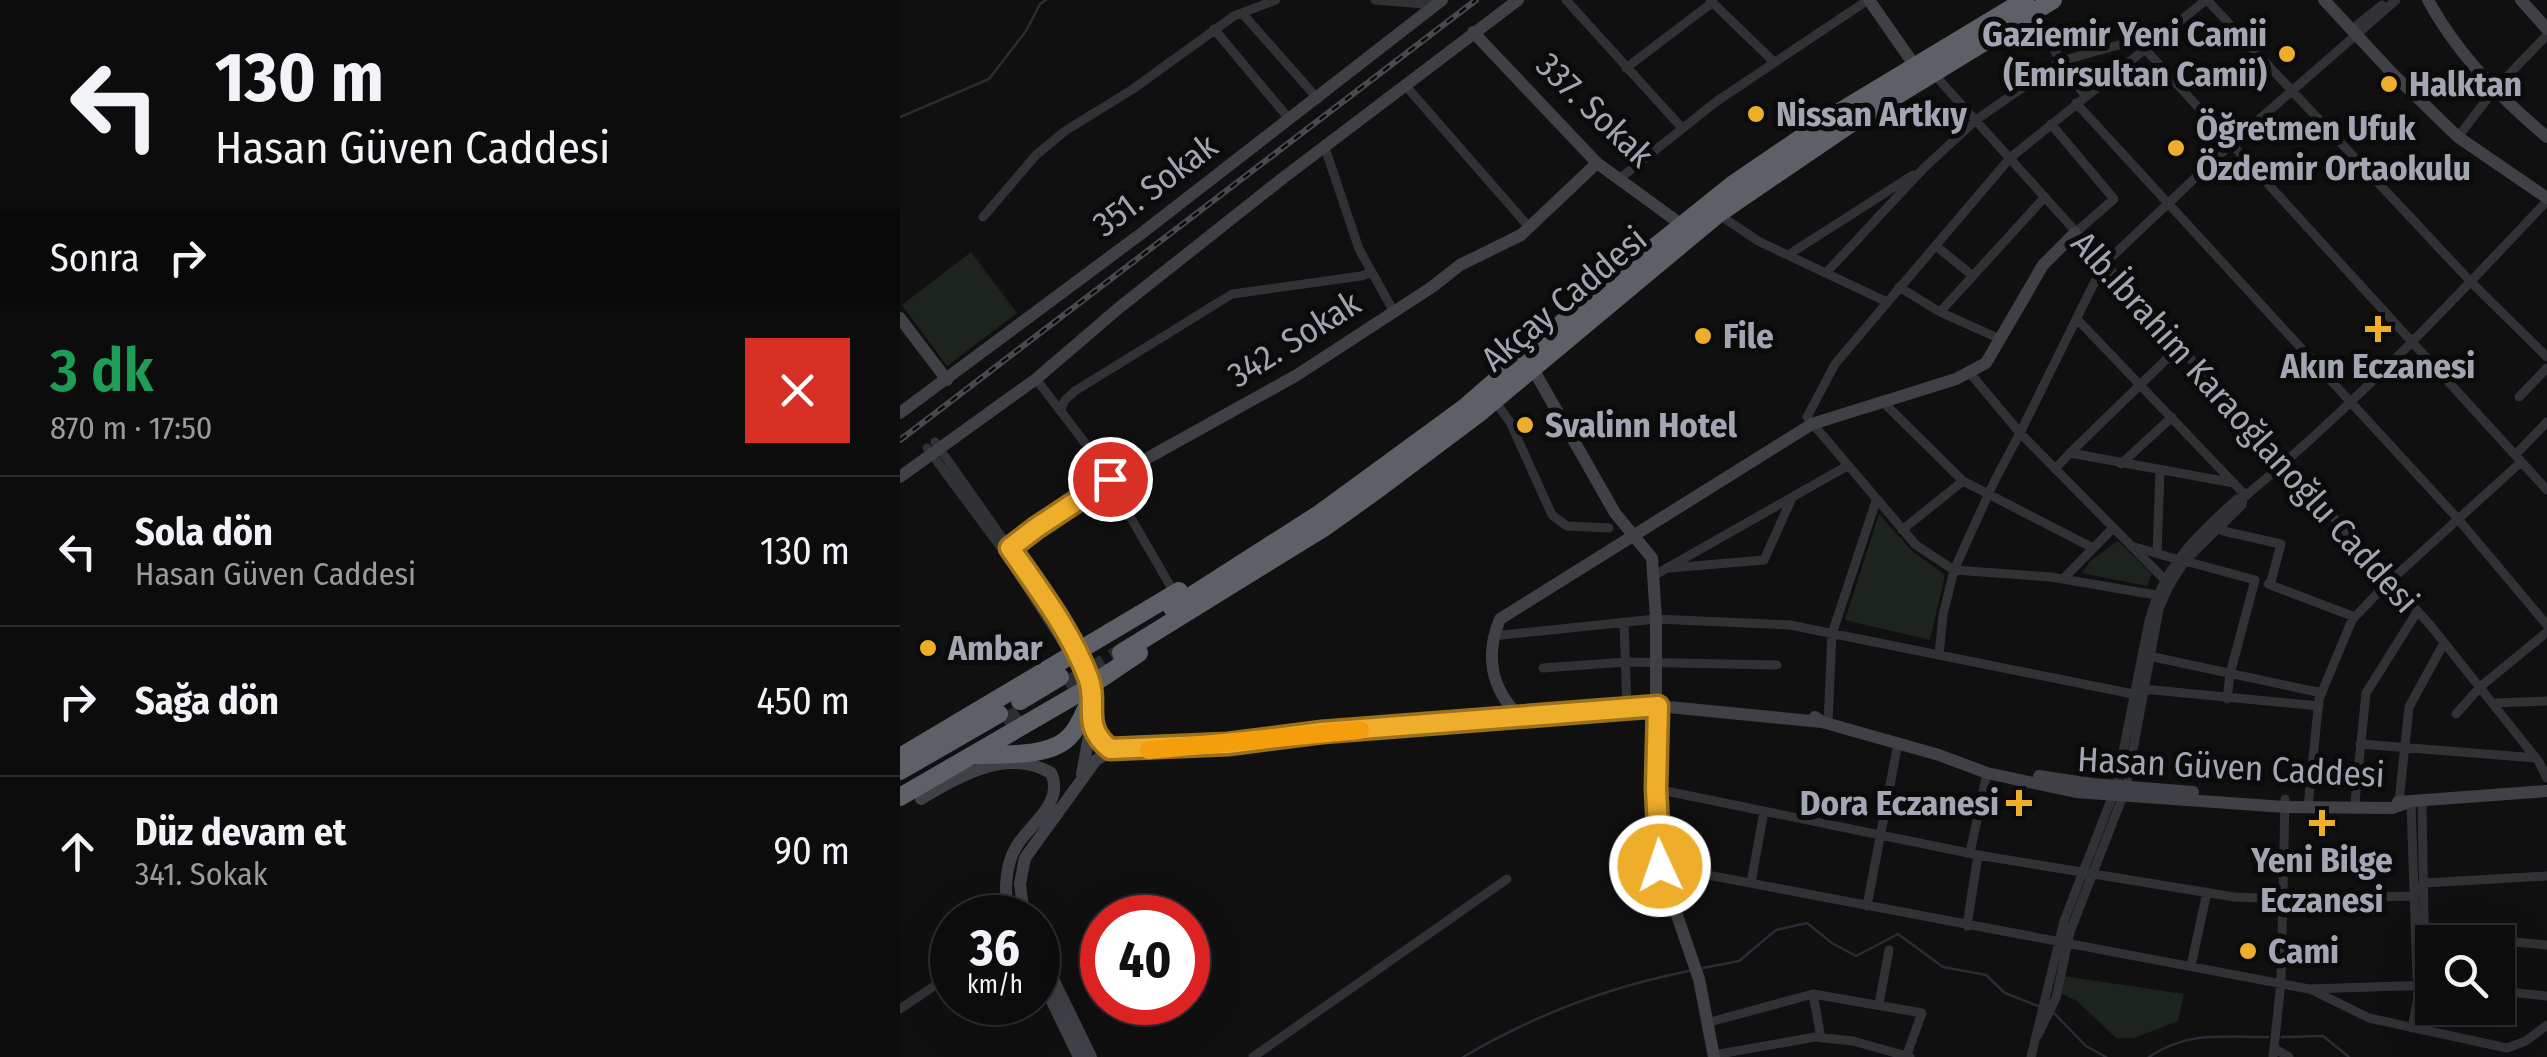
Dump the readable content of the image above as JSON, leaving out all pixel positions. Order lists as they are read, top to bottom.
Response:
{
  "streets": {
    "highway": ["Akçay Caddesi"],
    "street": [
      "337. Sokak",
      "351. Sokak",
      "342. Sokak",
      "Alb.İbrahim Karaoğlanoğlu Caddesi",
      "Hasan Güven Caddesi"
    ]
  },
  "crossings": [
    ["337. Sokak", "Akçay Caddesi"],
    ["337. Sokak", "342. Sokak"],
    ["Akçay Caddesi", "Alb.İbrahim Karaoğlanoğlu Caddesi"]
  ],
  "places": {
    "other": [
      "Gaziemir Yeni Camii (Emirsultan Camii)",
      "Halktan",
      "Nissan Artkıy",
      "Öğretmen Ufuk Özdemir Ortaokulu",
      "File",
      "Svalinn Hotel",
      "Ambar",
      "Cami"
    ],
    "health": ["Akın Eczanesi", "Dora Eczanesi", "Yeni Bilge Eczanesi"]
  },
  "page": {
    "turn": ["130 m", "Hasan Güven Caddesi"],
    "then": "Sonra",
    "heading": ["3 dk", "870 m · 17:50"],
    "list": [
      {
        "name": "Sola dön",
        "note": "Hasan Güven Caddesi",
        "value": "130 m"
      },
      {
        "name": "Sağa dön",
        "value": "450 m"
      },
      {
        "name": "Düz devam et",
        "note": "341. Sokak",
        "value": "90 m"
      }
    ],
    "speed": "36 km/h",
    "limit": "40"
  }
}
